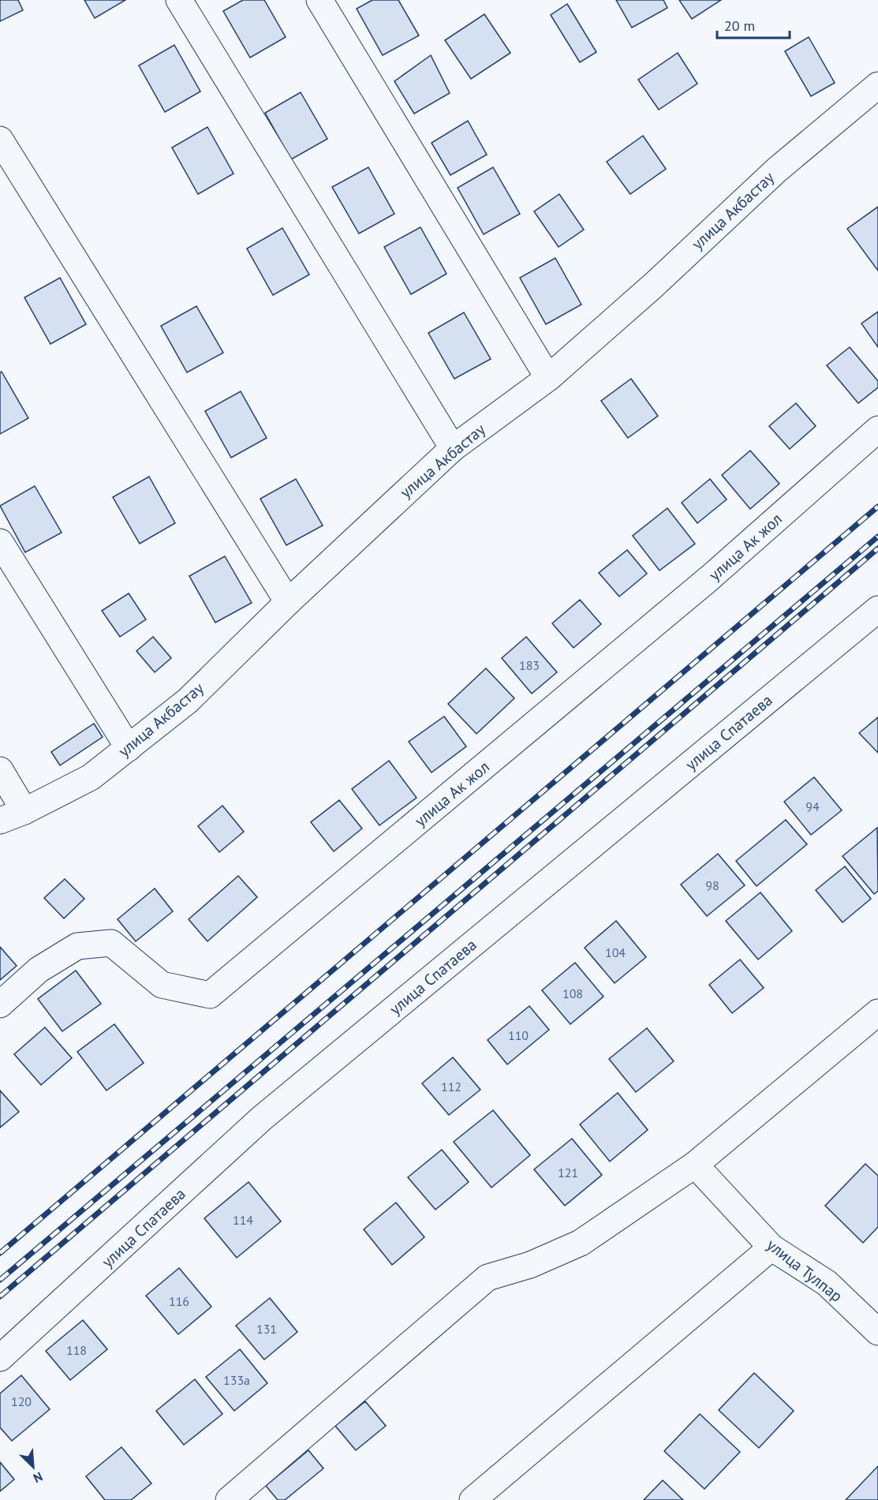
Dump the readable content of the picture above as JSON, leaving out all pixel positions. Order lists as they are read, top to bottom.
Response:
{
  "streets": {
    "street": [
      "улица Акбастау",
      "улица Ак жол",
      "улица Спатаева",
      "улица Тулпар"
    ]
  },
  "house_numbers": [
    "183",
    "94",
    "98",
    "104",
    "108",
    "110",
    "112",
    "121",
    "114",
    "116",
    "131",
    "118",
    "133а",
    "120"
  ],
  "scale_bar": "20 m",
  "north": "bottom right"
}
